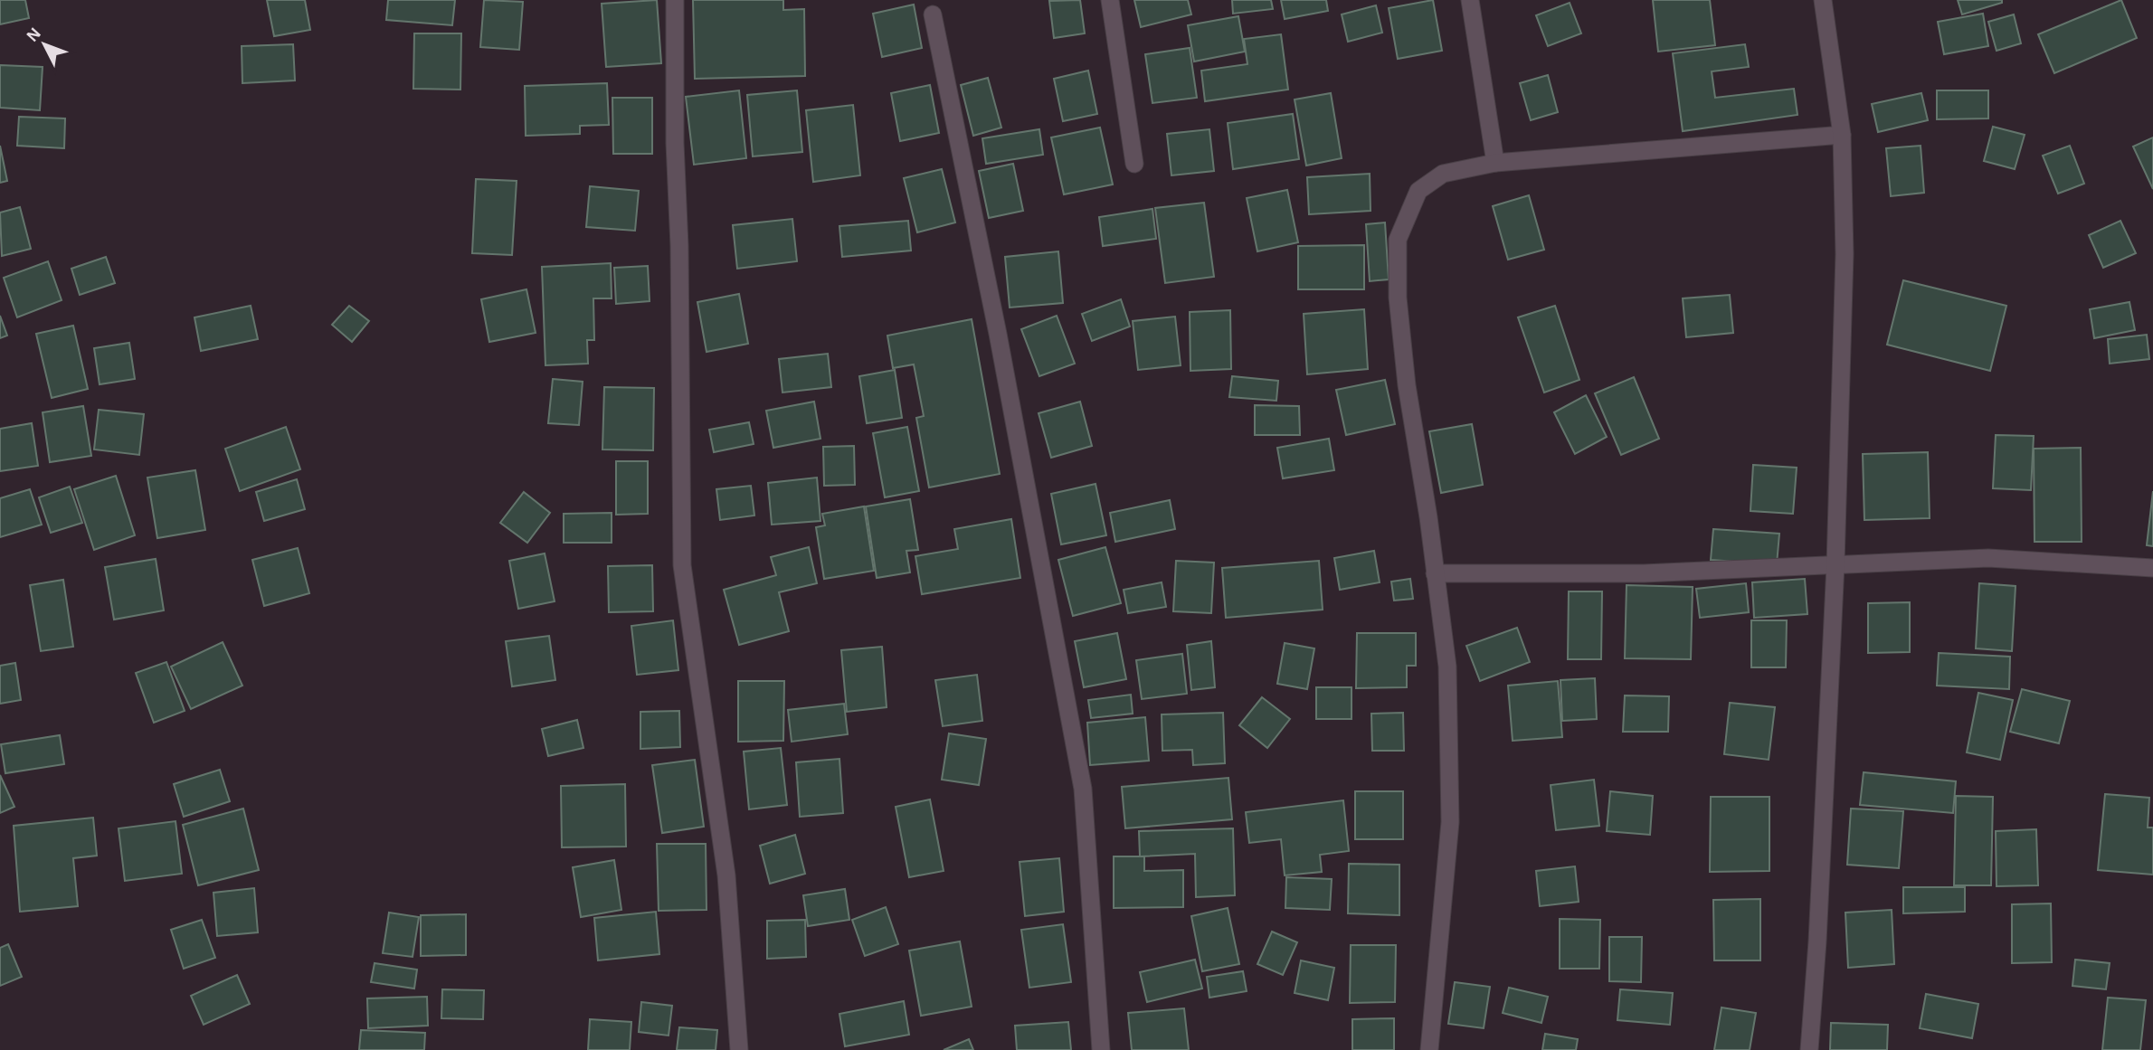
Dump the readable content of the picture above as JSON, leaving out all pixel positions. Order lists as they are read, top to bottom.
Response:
{
  "north": "top left"
}
